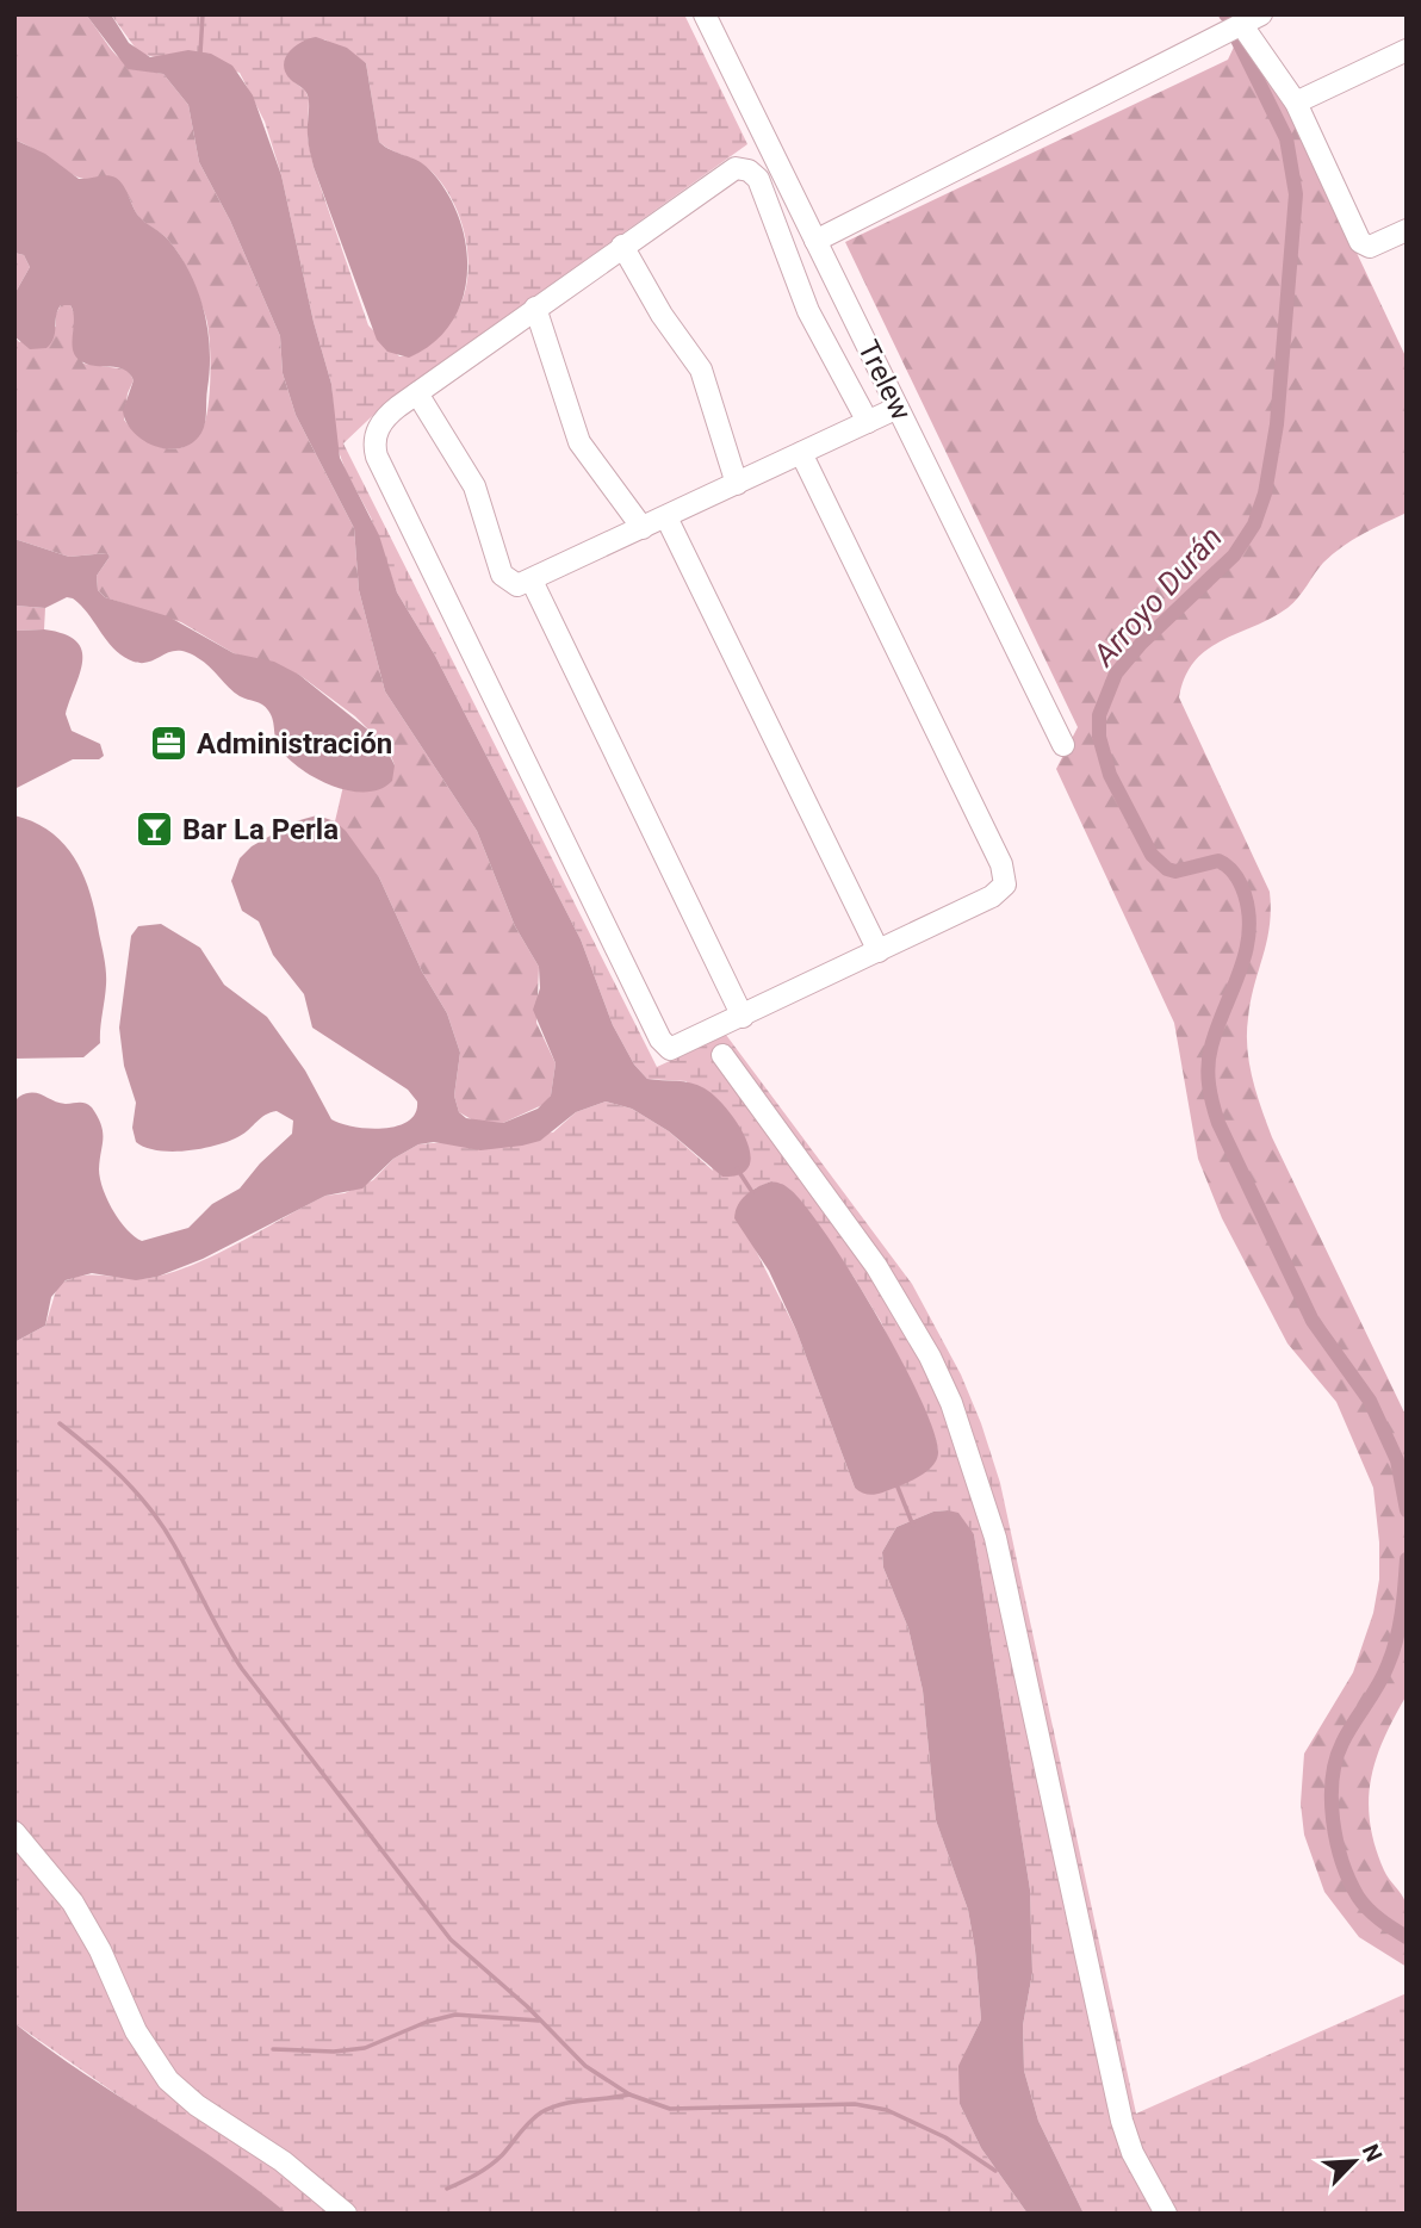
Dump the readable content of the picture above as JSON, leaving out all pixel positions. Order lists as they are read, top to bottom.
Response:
{
  "streets": {
    "street": ["Trelew"]
  },
  "water": ["Arroyo Durán"],
  "places": {
    "office": ["Administración"],
    "bar": ["Bar La Perla"]
  },
  "north": "top right"
}
